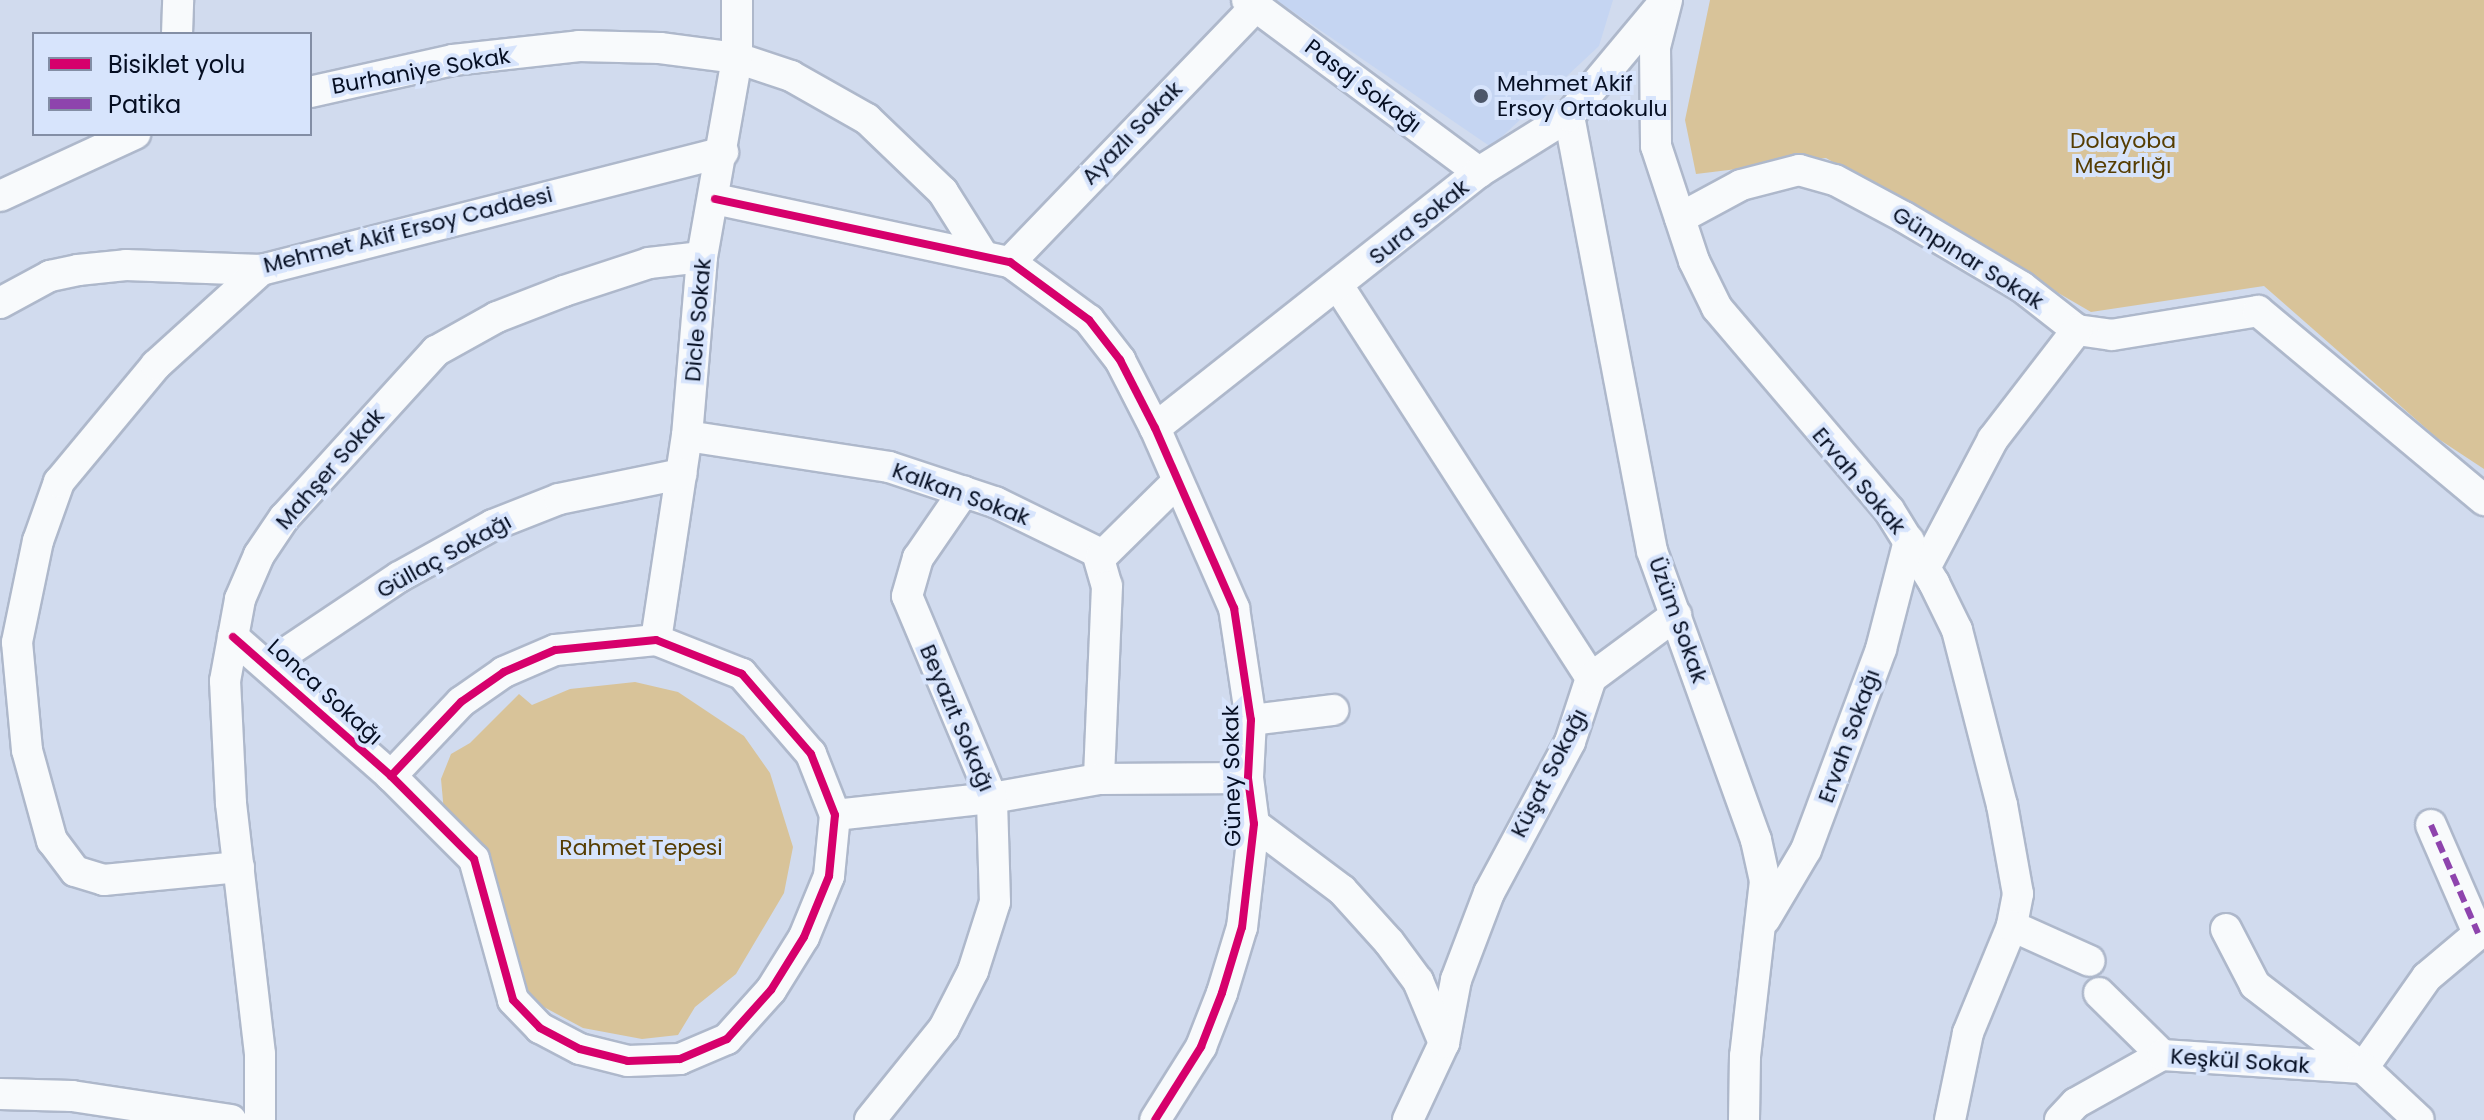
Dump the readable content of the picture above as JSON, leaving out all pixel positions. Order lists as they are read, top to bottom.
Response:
{
  "streets": {
    "street": [
      "Burhaniye Sokak",
      "Pasaj Sokağı",
      "Ayazlı Sokak",
      "Sura Sokak",
      "Mehmet Akif Ersoy Caddesi",
      "Günpınar Sokak",
      "Dicle Sokak",
      "Mahşer Sokak",
      "Ervah Sokak",
      "Kalkan Sokak",
      "Güllaç Sokağı",
      "Üzüm Sokak",
      "Lonca Sokağı",
      "Beyazıt Sokağı",
      "Ervah Sokağı",
      "Küşat Sokağı",
      "Güney Sokak",
      "Keşkül Sokak"
    ]
  },
  "crossings": [
    ["Burhaniye Sokak", "Ayazlı Sokak"],
    ["Burhaniye Sokak", "Dicle Sokak"],
    ["Pasaj Sokağı", "Ayazlı Sokak"],
    ["Pasaj Sokağı", "Sura Sokak"],
    ["Sura Sokak", "Ervah Sokak"],
    ["Sura Sokak", "Üzüm Sokak"],
    ["Sura Sokak", "Küşat Sokağı"],
    ["Sura Sokak", "Güney Sokak"],
    ["Mehmet Akif Ersoy Caddesi", "Dicle Sokak"],
    ["Günpınar Sokak", "Ervah Sokak"],
    ["Dicle Sokak", "Mahşer Sokak"],
    ["Dicle Sokak", "Kalkan Sokak"],
    ["Dicle Sokak", "Güllaç Sokağı"],
    ["Mahşer Sokak", "Lonca Sokağı"],
    ["Ervah Sokak", "Ervah Sokağı"],
    ["Kalkan Sokak", "Beyazıt Sokağı"],
    ["Güllaç Sokağı", "Lonca Sokağı"],
    ["Üzüm Sokak", "Ervah Sokağı"]
  ],
  "parks": ["Dolayoba Mezarlığı", "Rahmet Tepesi"],
  "places": ["Mehmet Akif Ersoy Ortaokulu"],
  "legend": ["Bisiklet yolu", "Patika"]
}
